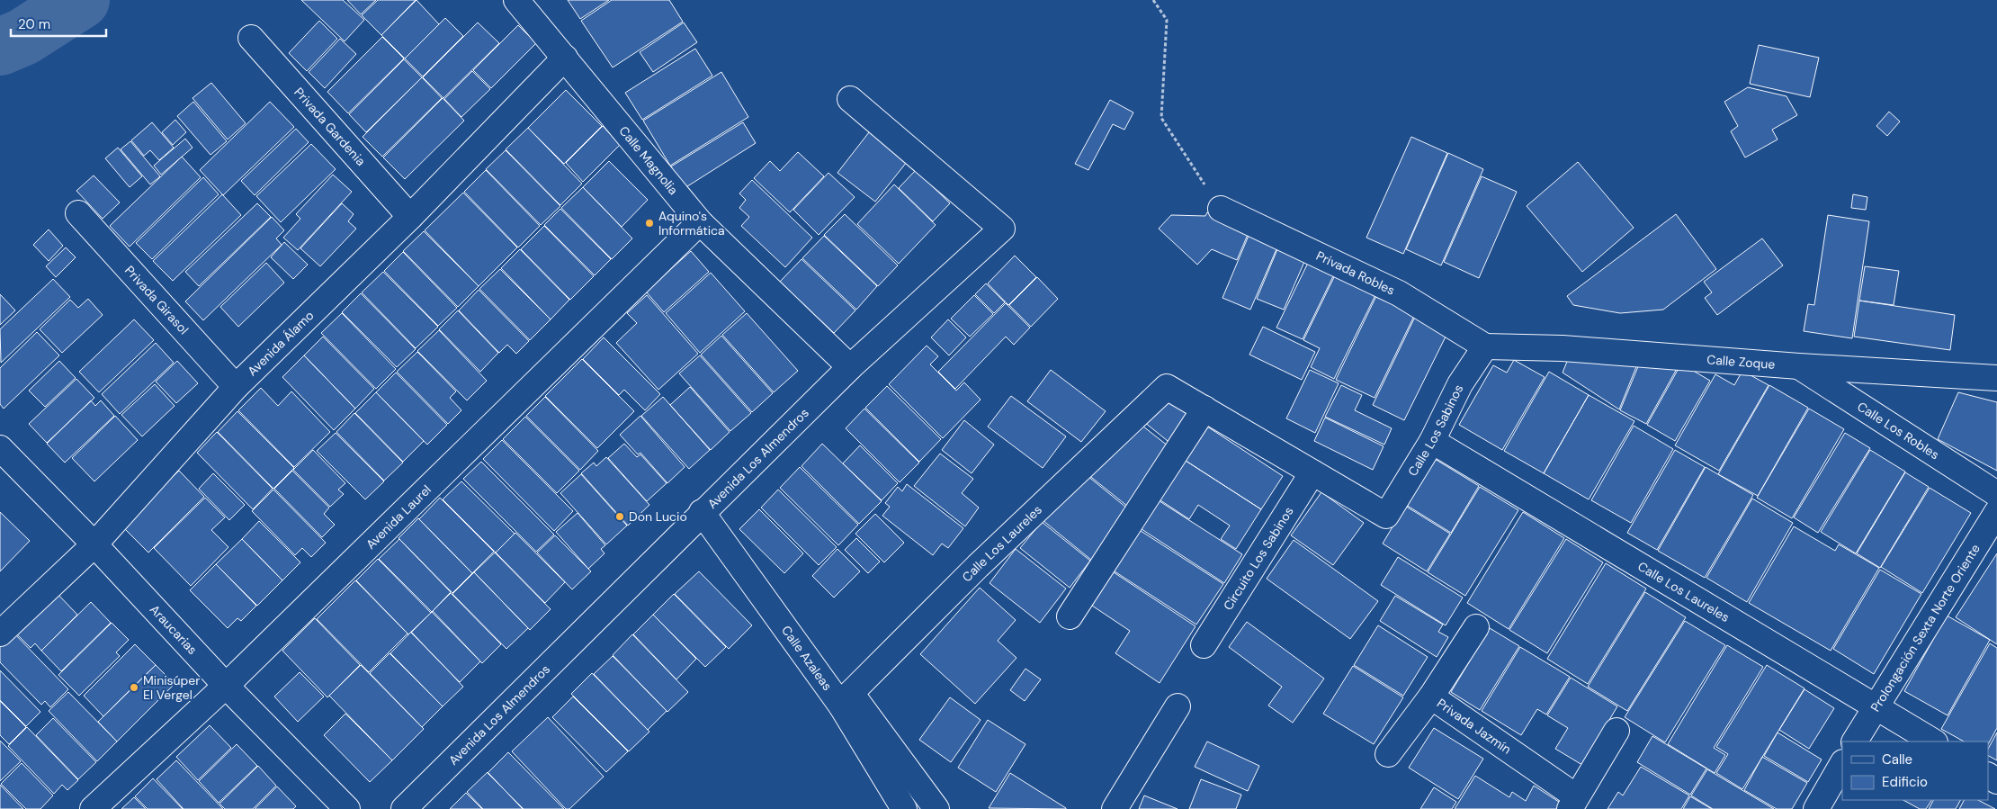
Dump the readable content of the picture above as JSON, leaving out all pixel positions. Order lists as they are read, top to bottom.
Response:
{
  "streets": {
    "street": [
      "Privada Gardenia",
      "Calle Magnolia",
      "Privada Robles",
      "Privada Girasol",
      "Avenida Álamo",
      "Calle Zoque",
      "Calle Los Robles",
      "Calle Los Sabinos",
      "Avenida Los Almendros",
      "Avenida Laurel",
      "Calle Los Laureles",
      "Circuito Los Sabinos",
      "Prolongación Sexta Norte Oriente",
      "Araucarias",
      "Calle Azaleas",
      "Privada Jazmín"
    ]
  },
  "crossings": [
    ["Privada Gardenia", "Avenida Álamo"],
    ["Calle Magnolia", "Avenida Álamo"],
    ["Calle Magnolia", "Avenida Los Almendros"],
    ["Calle Magnolia", "Avenida Laurel"],
    ["Privada Robles", "Calle Zoque"],
    ["Privada Robles", "Calle Los Sabinos"],
    ["Privada Girasol", "Avenida Álamo"],
    ["Avenida Álamo", "Araucarias"],
    ["Calle Zoque", "Calle Los Robles"],
    ["Calle Zoque", "Calle Los Sabinos"],
    ["Calle Los Sabinos", "Calle Los Laureles"],
    ["Calle Los Sabinos", "Circuito Los Sabinos"],
    ["Avenida Los Almendros", "Calle Azaleas"],
    ["Avenida Laurel", "Araucarias"],
    ["Calle Los Laureles", "Prolongación Sexta Norte Oriente"],
    ["Calle Los Laureles", "Calle Azaleas"]
  ],
  "places": ["Aquino's Informática", "Don Lucio", "Minisúper El Vergel"],
  "legend": ["Calle", "Edificio"],
  "scale_bar": "20 m"
}
